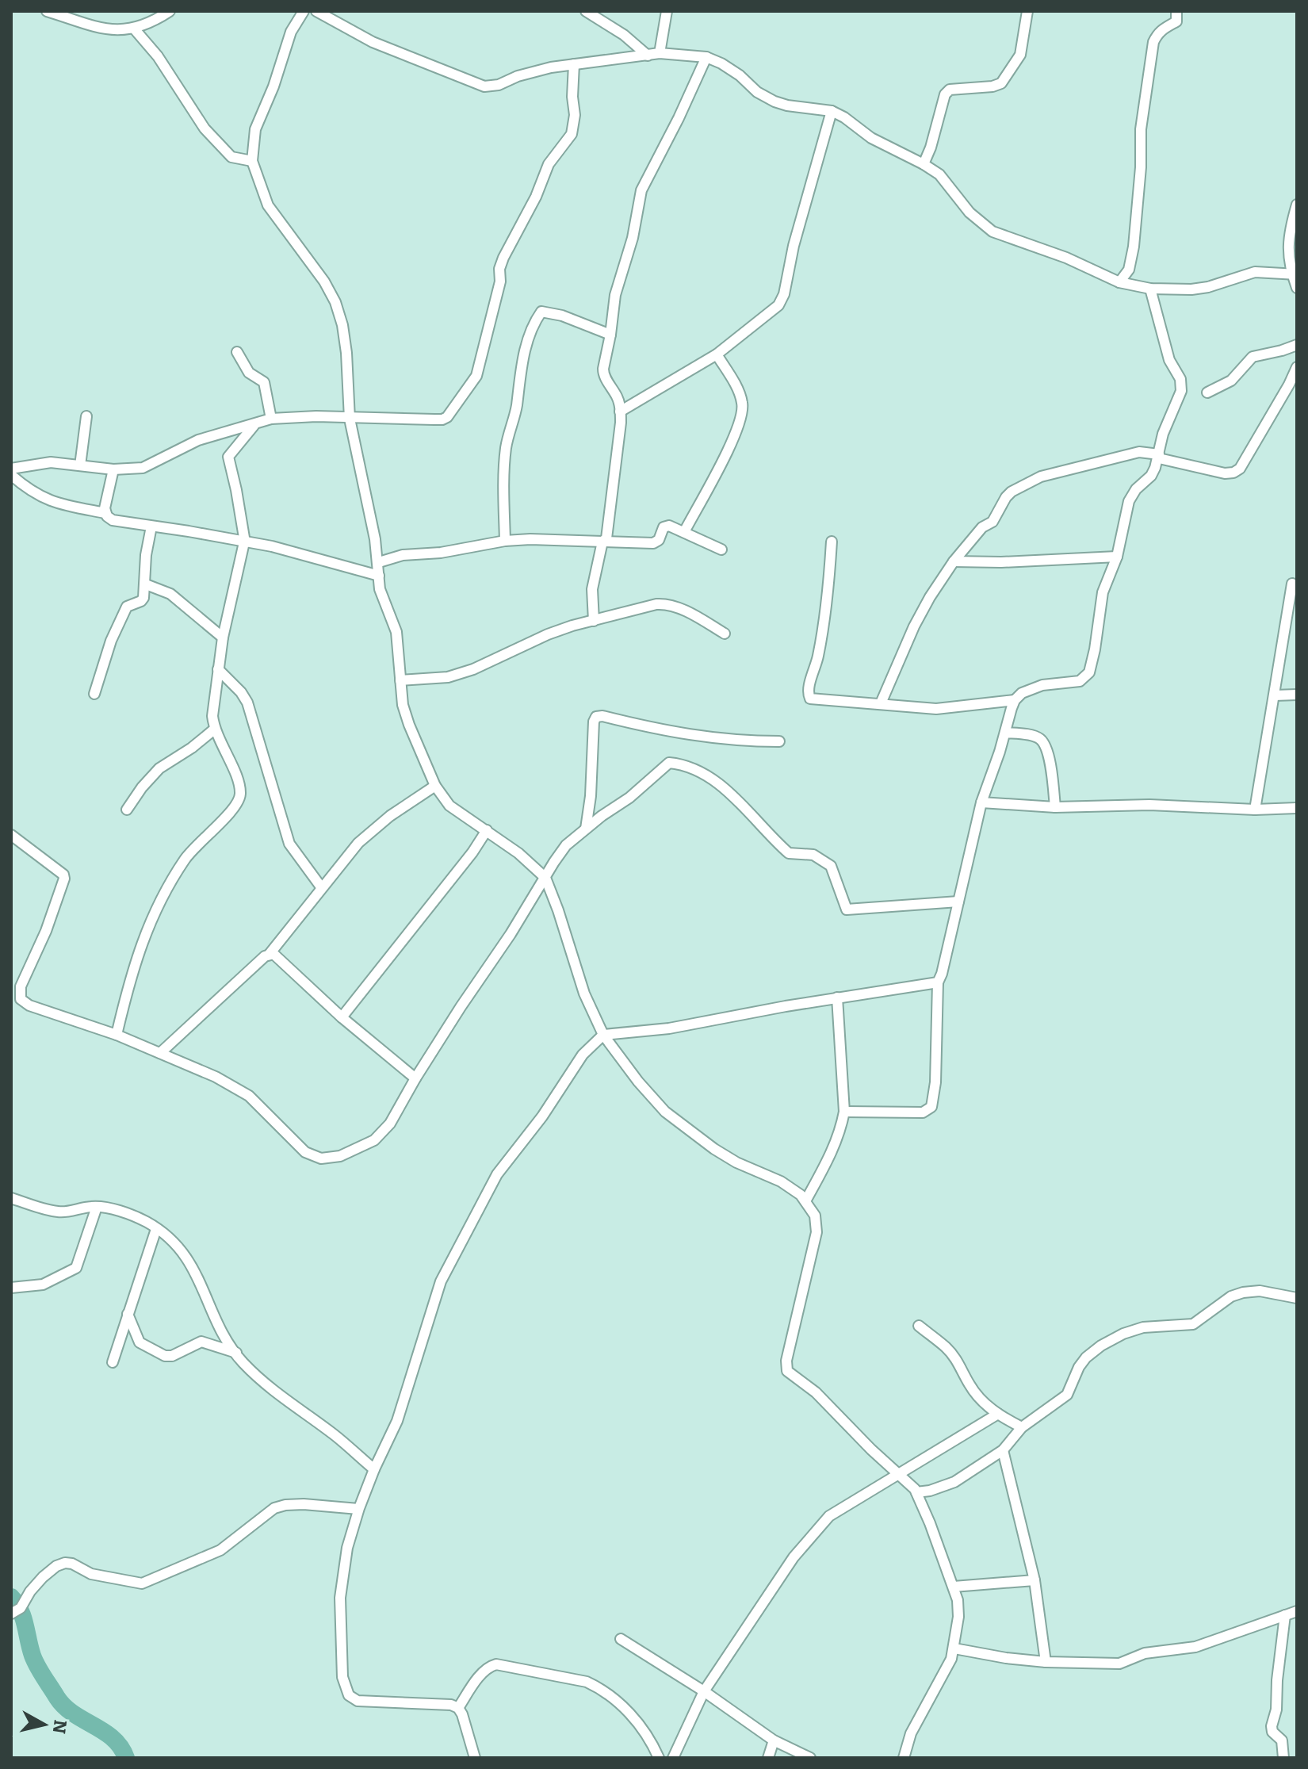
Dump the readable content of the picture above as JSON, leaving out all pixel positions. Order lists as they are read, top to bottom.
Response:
{
  "north": "right"
}
